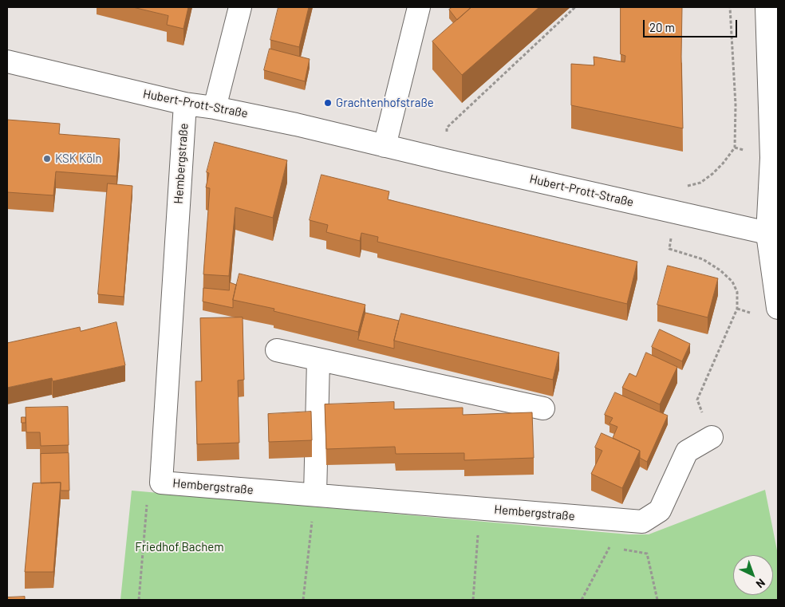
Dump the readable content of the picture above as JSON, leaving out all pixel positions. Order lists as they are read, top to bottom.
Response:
{
  "streets": {
    "street": ["Hubert-Prott-Straße", "Hembergstraße"]
  },
  "crossings": [
    ["Hubert-Prott-Straße", "Hembergstraße"]
  ],
  "parks": ["Friedhof Bachem"],
  "places": ["Grachtenhofstraße", "KSK Köln"],
  "scale_bar": "20 m",
  "north": "bottom right"
}
